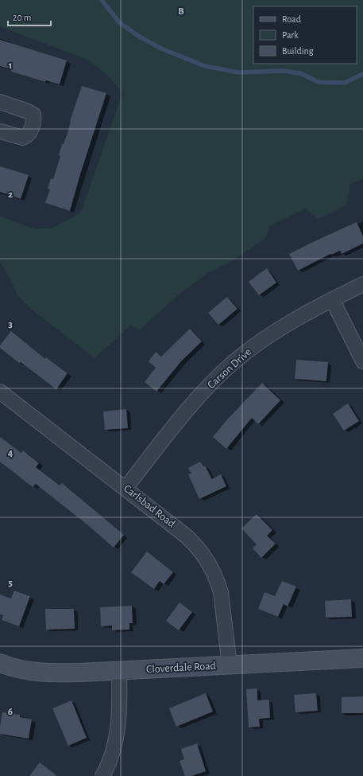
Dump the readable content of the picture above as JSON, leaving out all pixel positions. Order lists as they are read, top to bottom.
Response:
{
  "streets": {
    "street": ["Carson Drive", "Carlsbad Road", "Cloverdale Road"]
  },
  "crossings": [
    ["Carson Drive", "Carlsbad Road"],
    ["Carlsbad Road", "Cloverdale Road"]
  ],
  "legend": ["Road", "Park", "Building"],
  "scale_bar": "20 m",
  "grid": {
    "columns": ["B"],
    "rows": [
      "1",
      "2",
      "3",
      "4",
      "5",
      "6"
    ]
  }
}
